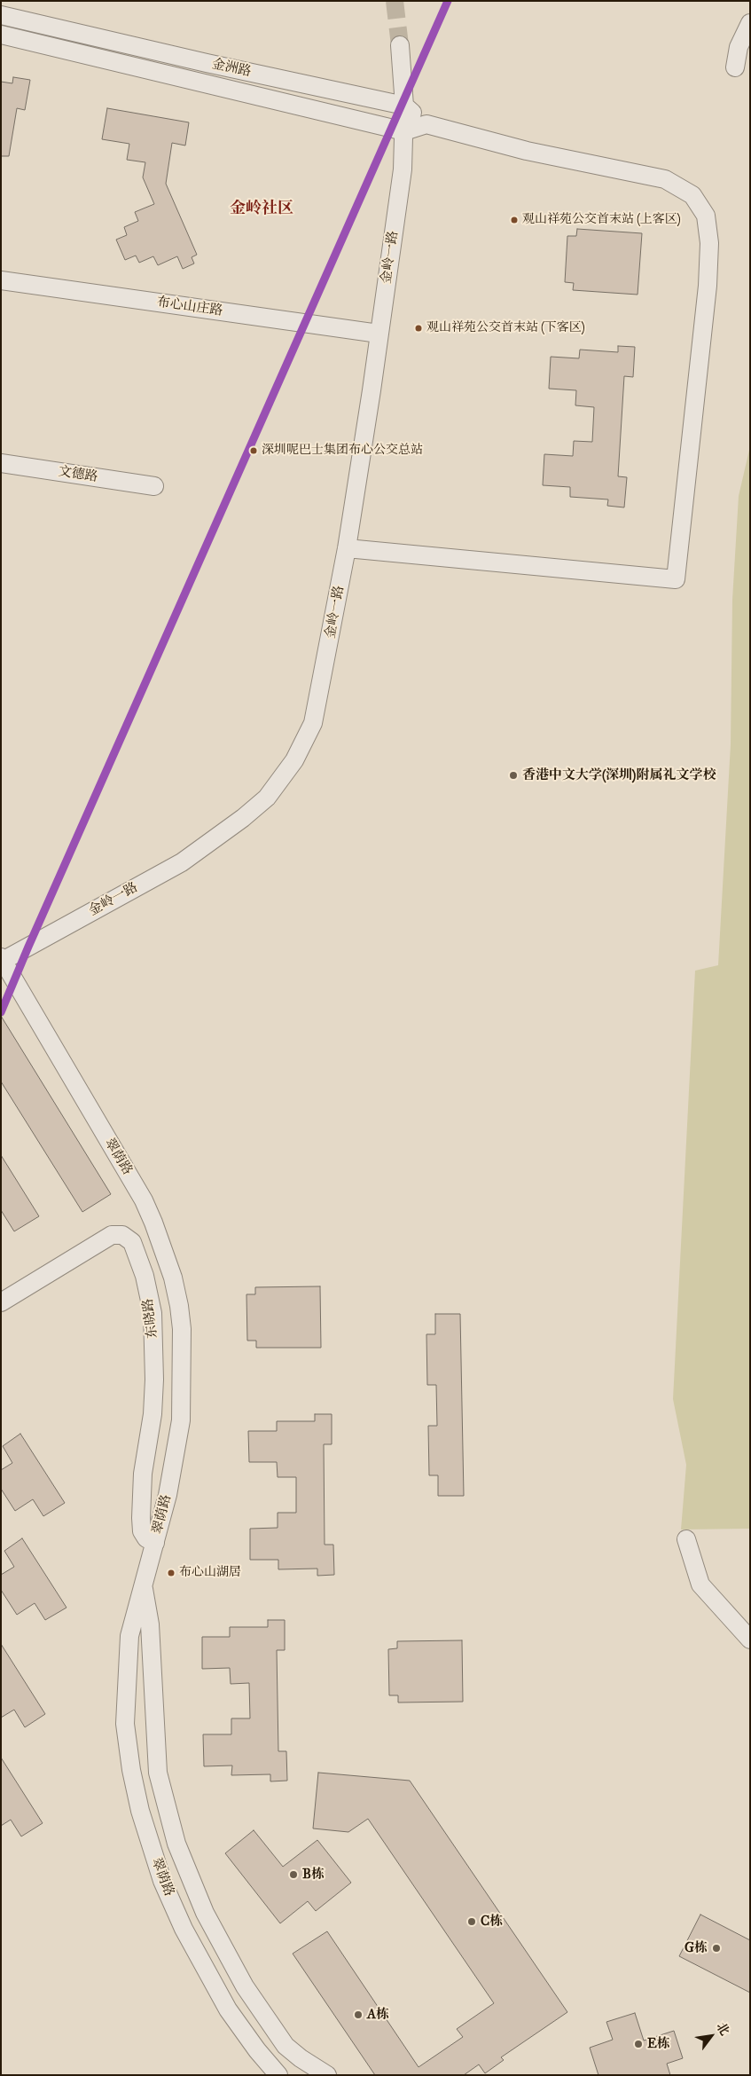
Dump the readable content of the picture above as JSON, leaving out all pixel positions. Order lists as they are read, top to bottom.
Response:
{
  "streets": {
    "street": [
      "金洲路",
      "金岭一路",
      "布心山庄路",
      "文德路",
      "翠荫路",
      "东晓路"
    ]
  },
  "crossings": [
    ["金洲路", "金岭一路"],
    ["金岭一路", "布心山庄路"],
    ["金岭一路", "翠荫路"],
    ["翠荫路", "东晓路"]
  ],
  "districts": ["金岭社区"],
  "places": [
    "观山祥苑公交首末站 (上客区)",
    "观山祥苑公交首末站 (下客区)",
    "深圳呢巴士集团布心公交总站",
    "香港中文大学(深圳)附属礼文学校",
    "布心山湖居",
    "B栋",
    "C栋",
    "G栋",
    "A栋",
    "E栋"
  ],
  "north": "top right"
}
